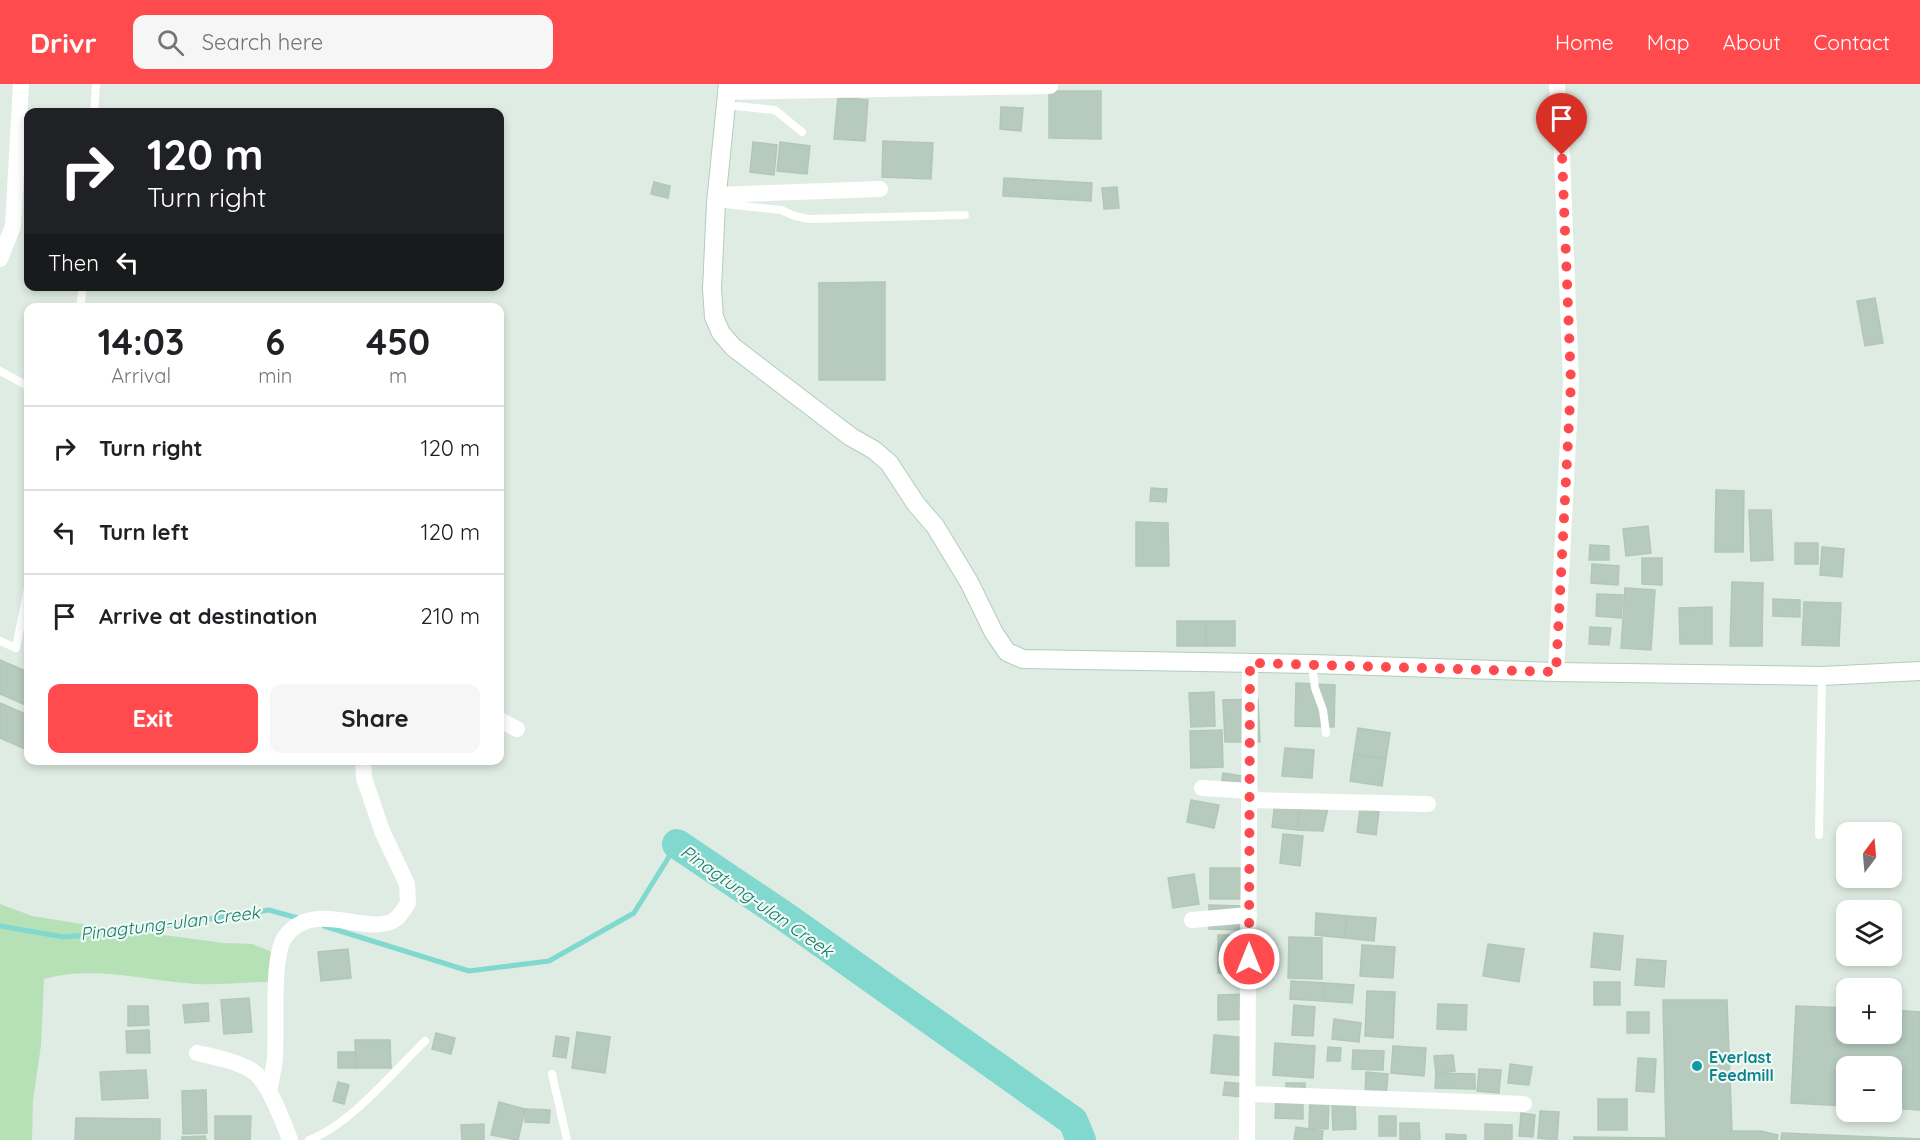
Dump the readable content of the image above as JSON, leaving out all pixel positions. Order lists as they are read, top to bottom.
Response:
{
  "water": ["Pinagtung-ulan Creek"],
  "places": ["Everlast Feedmill"],
  "north": "top",
  "page": {
    "header": "Drivr",
    "search": "Search here",
    "nav": [
      "Home",
      "Map",
      "About",
      "Contact"
    ],
    "turn": ["120 m", "Turn right"],
    "then": "Then",
    "eta": [
      "14:03",
      "Arrival",
      "6",
      "min",
      "450",
      "m"
    ],
    "list": [
      {
        "name": "Turn right",
        "value": "120 m"
      },
      {
        "name": "Turn left",
        "value": "120 m"
      },
      {
        "name": "Arrive at destination",
        "value": "210 m"
      }
    ],
    "buttons": ["Exit", "Share"],
    "map_buttons": ["+", "−"]
  }
}
